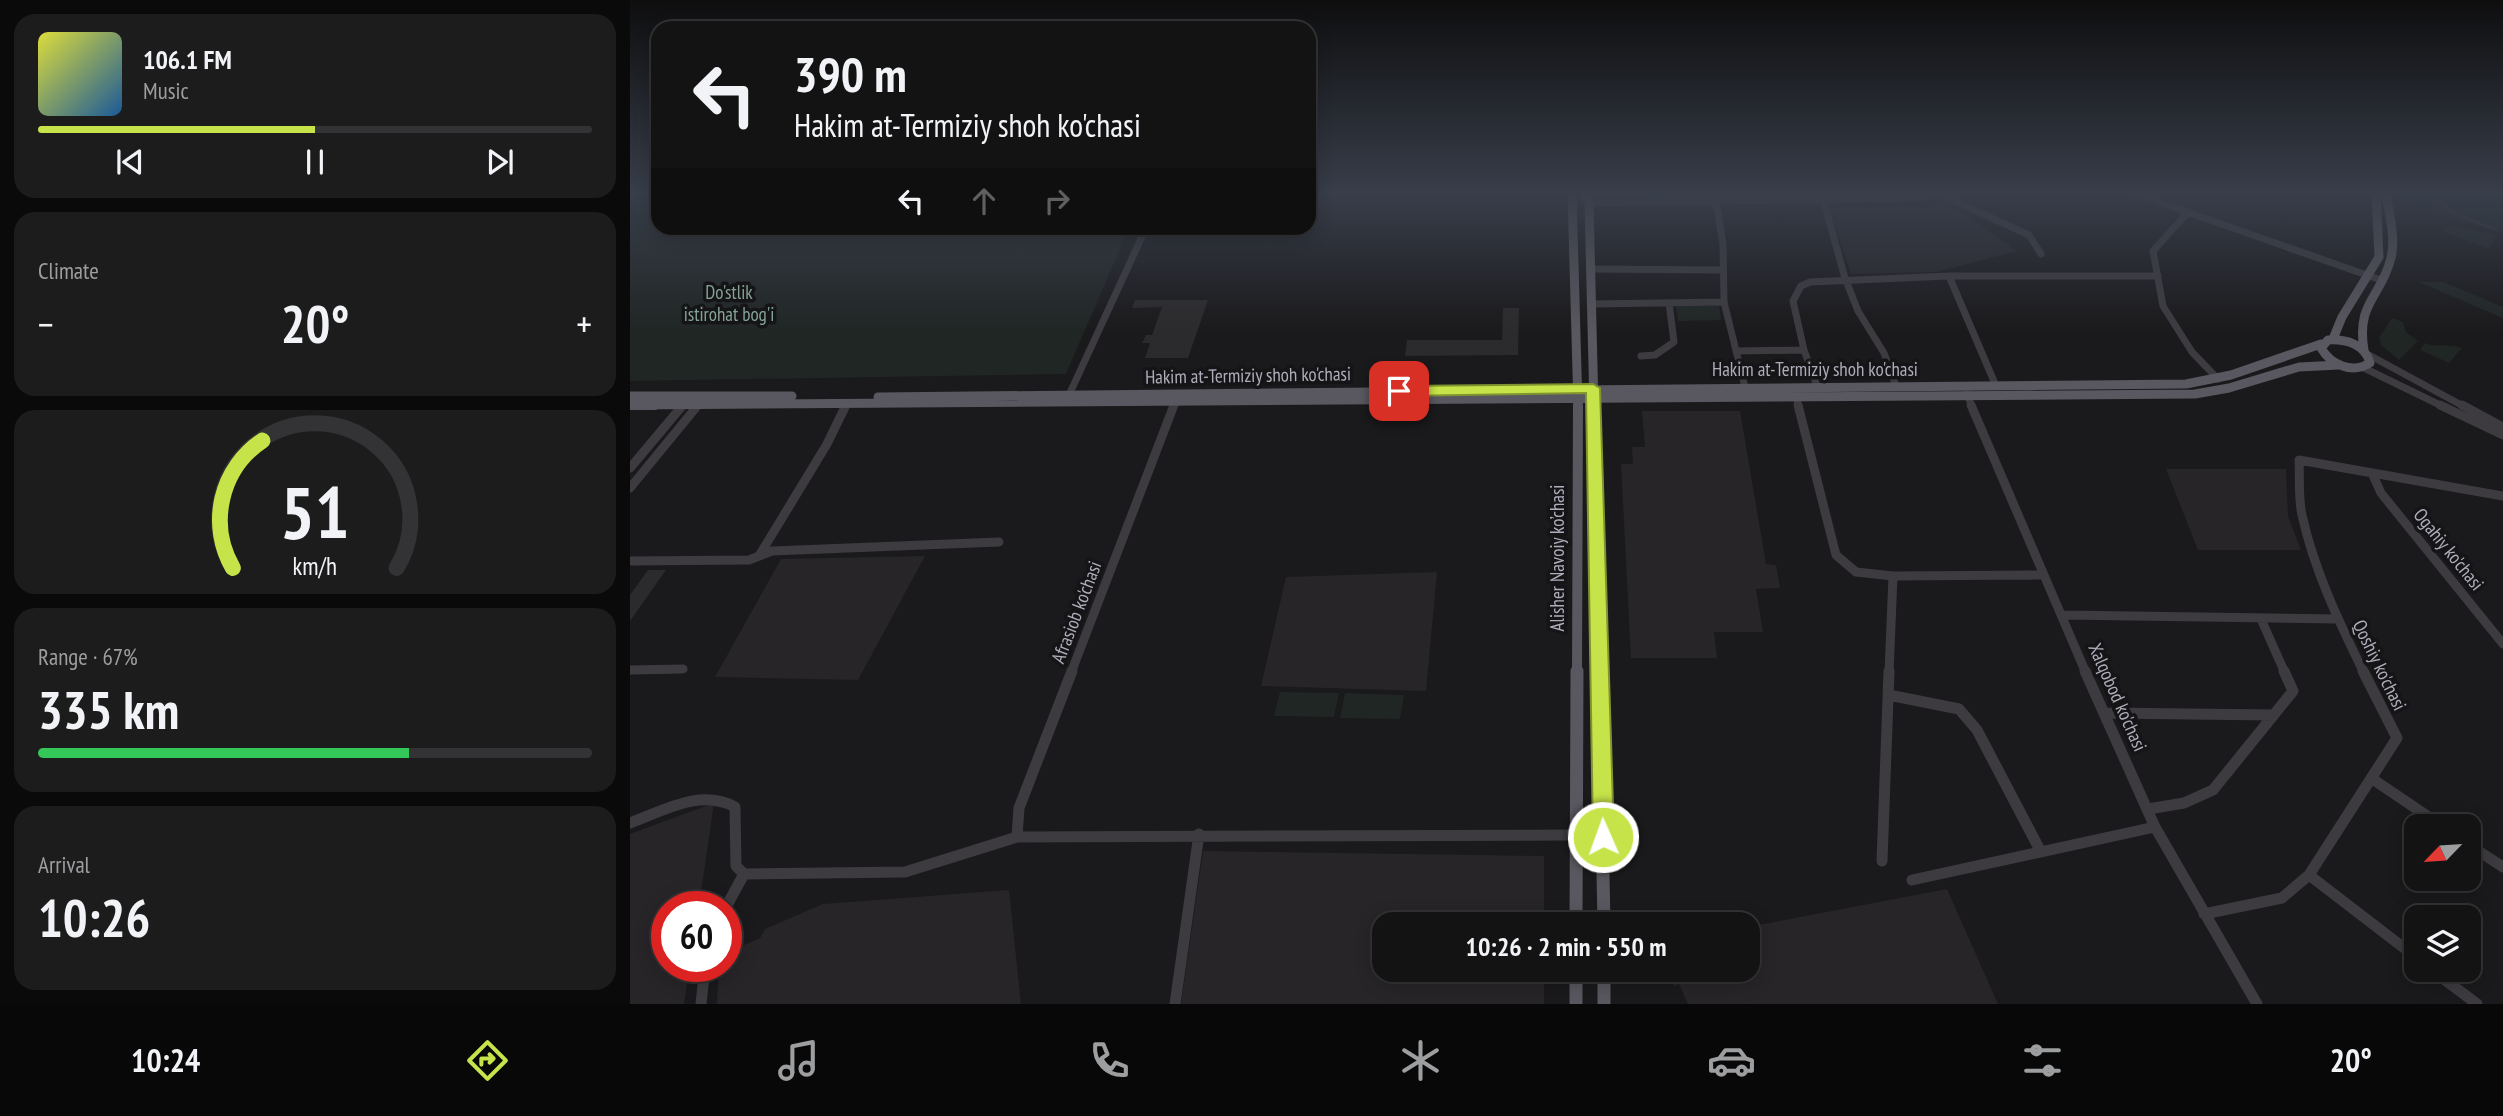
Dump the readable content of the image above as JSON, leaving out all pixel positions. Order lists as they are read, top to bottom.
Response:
{
  "streets": {
    "main road": ["Hakim at-Termiziy shoh ko'chasi", "Alisher Navoiy ko’chasi"],
    "street": [
      "Ogahiy ko'chasi",
      "Afrasiob ko'chasi",
      "Qoshiy ko'chasi",
      "Xalqobod ko'chasi"
    ]
  },
  "crossings": [
    ["Hakim at-Termiziy shoh ko'chasi", "Alisher Navoiy ko’chasi"],
    ["Hakim at-Termiziy shoh ko'chasi", "Afrasiob ko'chasi"],
    ["Hakim at-Termiziy shoh ko'chasi", "Xalqobod ko'chasi"],
    ["Ogahiy ko'chasi", "Qoshiy ko'chasi"],
    ["Qoshiy ko'chasi", "Xalqobod ko'chasi"]
  ],
  "parks": ["Do'stlik istirohat bog'i"],
  "north": "bottom left",
  "page": {
    "turn": ["390 m", "Hakim at-Termiziy shoh ko'chasi"],
    "song": ["106.1 FM", "Music"],
    "tile": [
      "Climate",
      ["Range · 67%", "335 km"],
      ["Arrival", "10:26"]
    ],
    "heat": ["−", "20°", "+"],
    "limit": "60",
    "trip": "10:26 · 2 min · 550 m",
    "tabs": ["10:24", "20°"],
    "gauge": ["51", "km/h"]
  }
}
